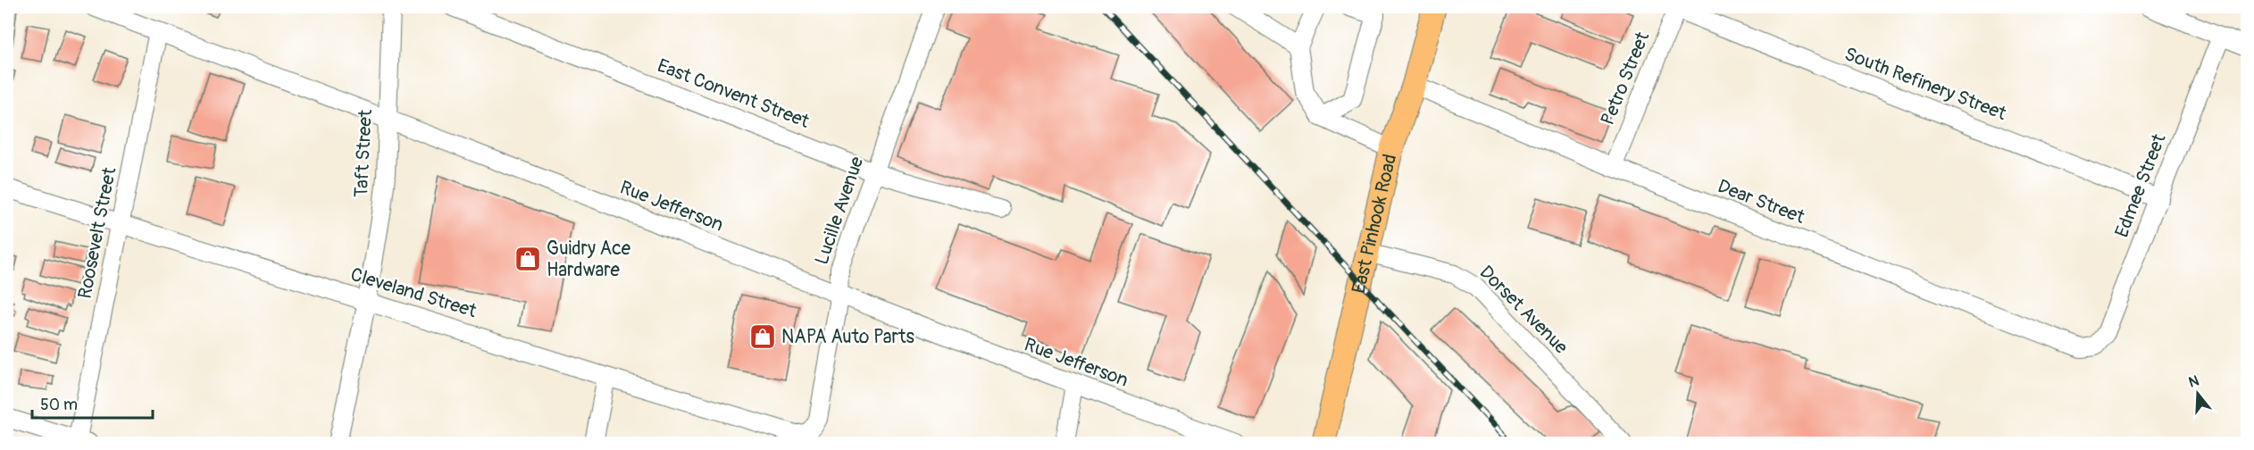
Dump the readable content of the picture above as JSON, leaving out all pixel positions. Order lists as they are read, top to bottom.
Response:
{
  "streets": {
    "main road": ["East Pinhook Road"],
    "street": [
      "Petro Street",
      "South Refinery Street",
      "East Convent Street",
      "Taft Street",
      "Edmee Street",
      "Dear Street",
      "Rue Jefferson",
      "Lucille Avenue",
      "Roosevelt Street",
      "Cleveland Street",
      "Dorset Avenue"
    ]
  },
  "crossings": [
    ["Petro Street", "South Refinery Street"],
    ["Petro Street", "Dear Street"],
    ["South Refinery Street", "Edmee Street"],
    ["East Convent Street", "Lucille Avenue"],
    ["Taft Street", "Rue Jefferson"],
    ["Taft Street", "Cleveland Street"],
    ["Edmee Street", "Dear Street"],
    ["Dear Street", "East Pinhook Road"],
    ["Rue Jefferson", "Lucille Avenue"],
    ["Rue Jefferson", "Roosevelt Street"],
    ["Lucille Avenue", "Cleveland Street"],
    ["East Pinhook Road", "Dorset Avenue"],
    ["Roosevelt Street", "Cleveland Street"]
  ],
  "places": {
    "shop": ["Guidry Ace Hardware", "NAPA Auto Parts"]
  },
  "scale_bar": "50 m",
  "north": "top"
}
